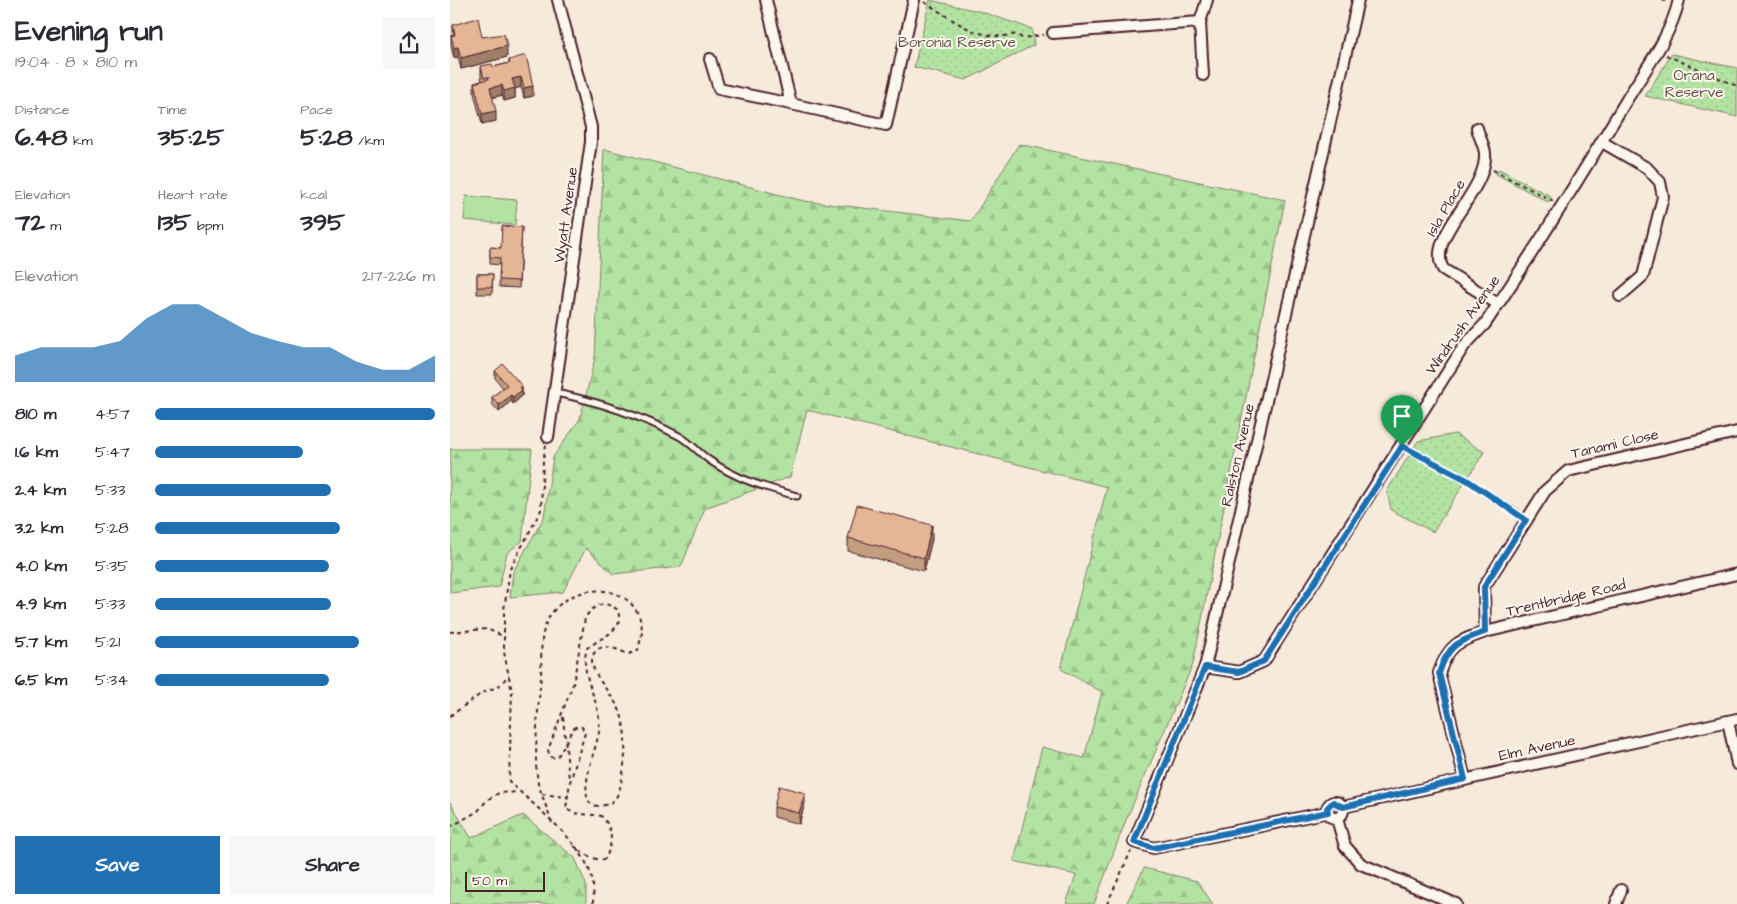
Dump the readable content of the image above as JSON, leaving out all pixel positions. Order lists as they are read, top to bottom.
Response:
{
  "streets": {
    "street": [
      "Isla Place",
      "Wyatt Avenue",
      "Windrush Avenue",
      "Tanami Close",
      "Ralston Avenue",
      "Trentbridge Road",
      "Elm Avenue"
    ]
  },
  "crossings": [
    ["Isla Place", "Windrush Avenue"],
    ["Windrush Avenue", "Ralston Avenue"],
    ["Tanami Close", "Trentbridge Road"],
    ["Trentbridge Road", "Elm Avenue"]
  ],
  "parks": ["Boronia Reserve", "Orana Reserve"],
  "scale_bar": "50 m",
  "page": {
    "heading": ["Evening run", "19:04 · 8 × 810 m"],
    "stats": [
      ["Distance", "6.48 km"],
      ["Time", "35:25"],
      ["Pace", "5:28 /km"],
      ["Elevation", "72 m"],
      ["Heart rate", "135 bpm"],
      ["kcal", "395"]
    ],
    "chart": ["Elevation", "217–226 m"],
    "list": [
      {
        "name": "810 m",
        "note": "4:57"
      },
      {
        "name": "1.6 km",
        "note": "5:47"
      },
      {
        "name": "2.4 km",
        "note": "5:33"
      },
      {
        "name": "3.2 km",
        "note": "5:28"
      },
      {
        "name": "4.0 km",
        "note": "5:35"
      },
      {
        "name": "4.9 km",
        "note": "5:33"
      },
      {
        "name": "5.7 km",
        "note": "5:21"
      },
      {
        "name": "6.5 km",
        "note": "5:34"
      }
    ],
    "buttons": ["Save", "Share"],
    "scale": "50 m"
  }
}
